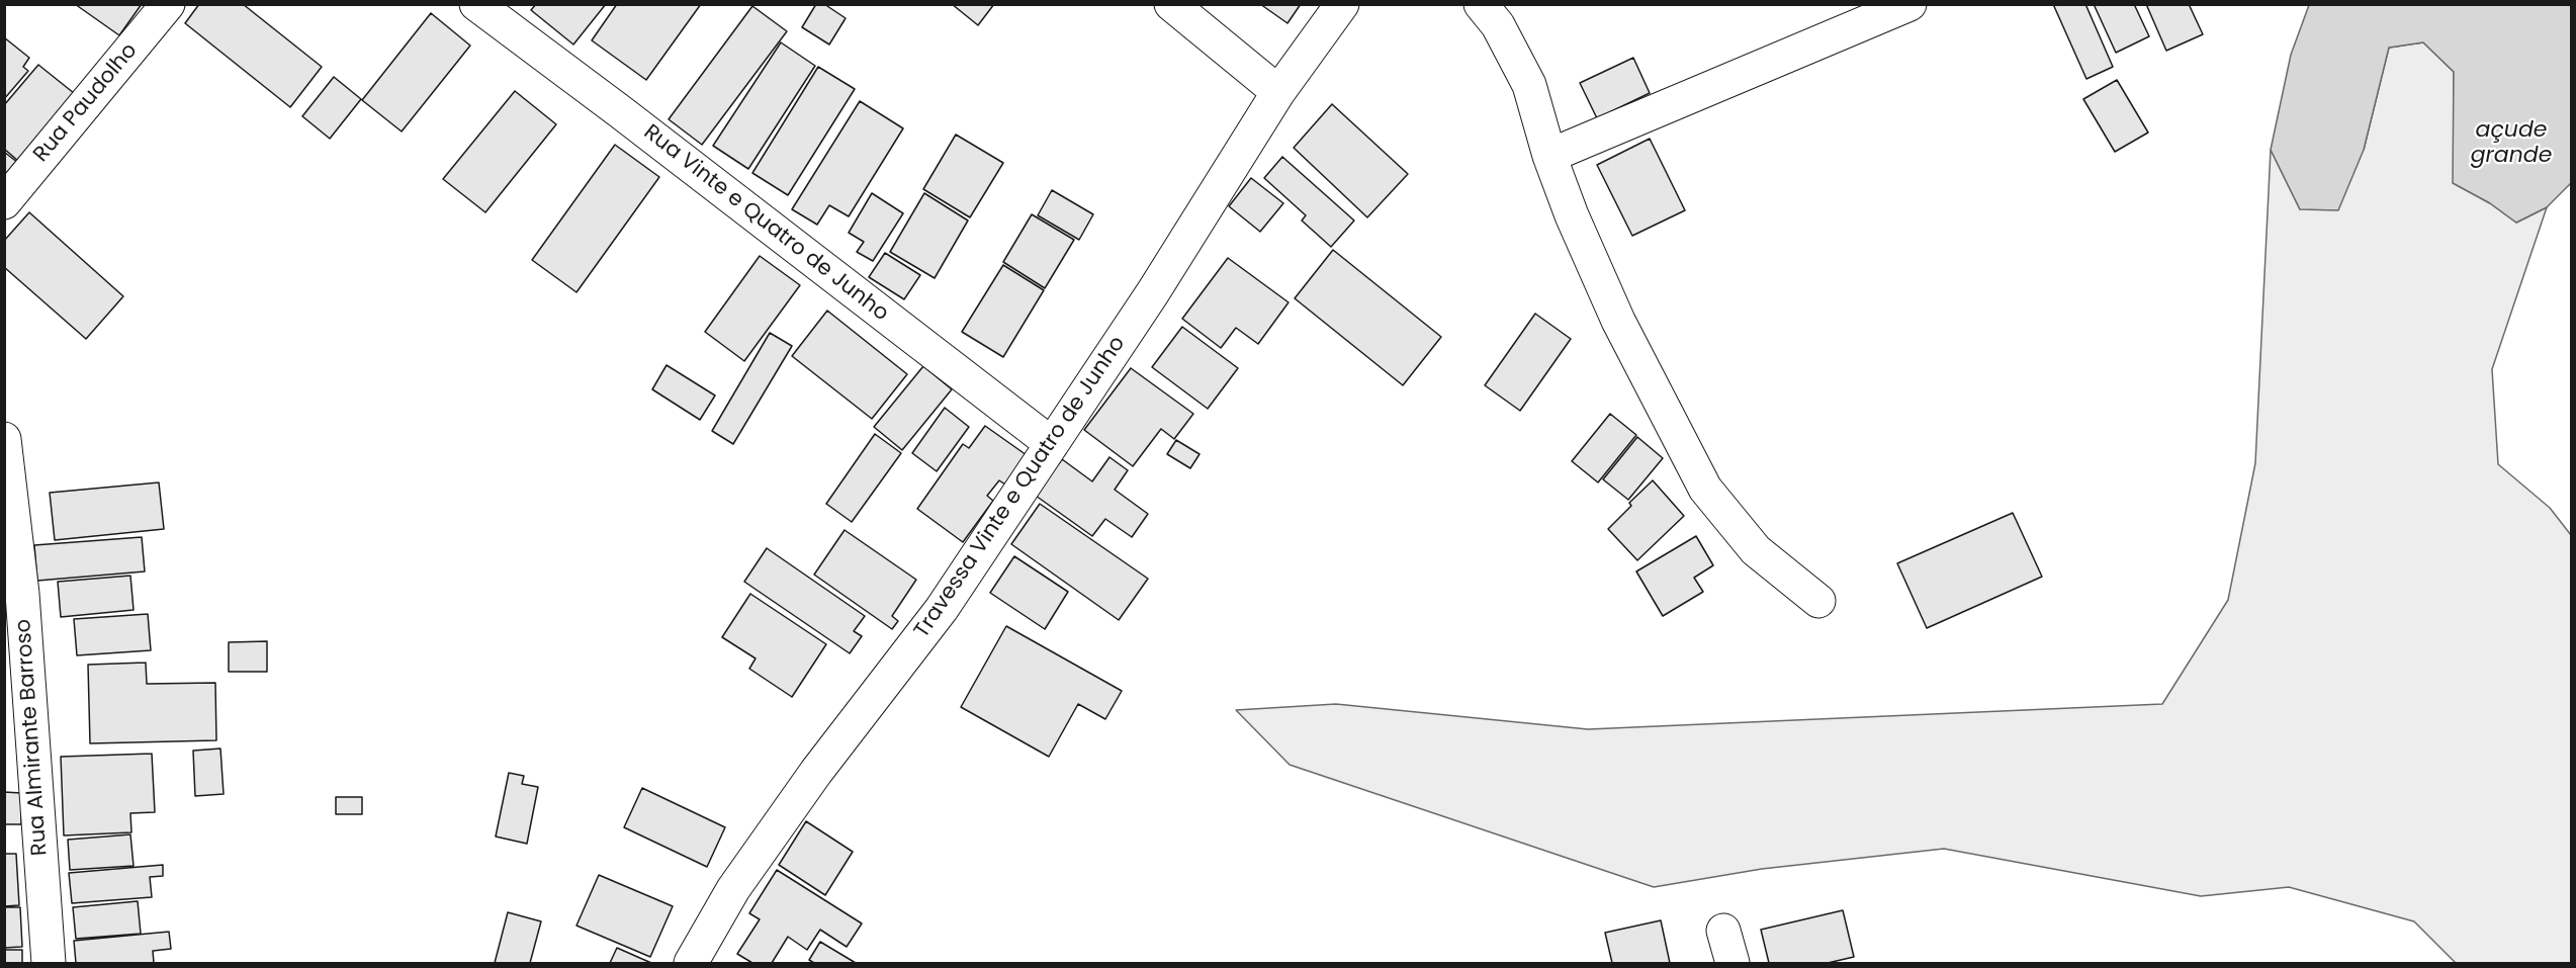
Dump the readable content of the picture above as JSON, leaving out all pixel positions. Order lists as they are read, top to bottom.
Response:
{
  "streets": {
    "street": [
      "Rua Paudolho",
      "Rua Vinte e Quatro de Junho",
      "Travessa Vinte e Quatro de Junho",
      "Rua Almirante Barroso"
    ]
  },
  "crossings": [
    ["Rua Vinte e Quatro de Junho", "Travessa Vinte e Quatro de Junho"]
  ],
  "water": ["açude grande"]
}
